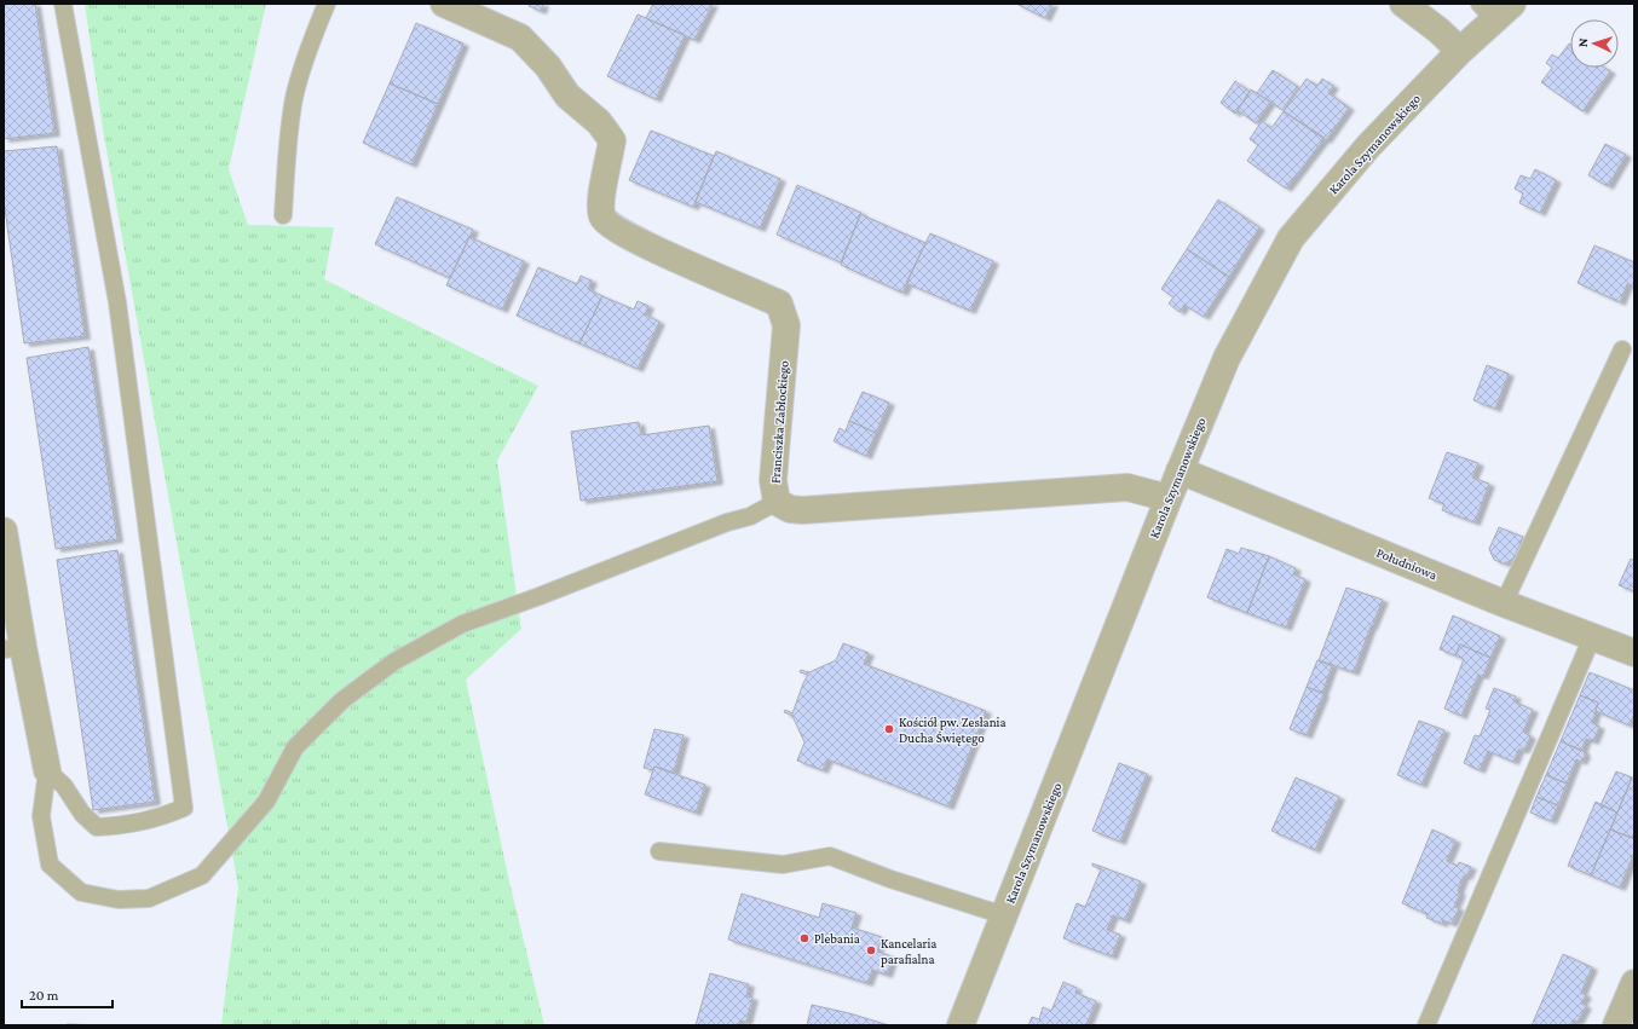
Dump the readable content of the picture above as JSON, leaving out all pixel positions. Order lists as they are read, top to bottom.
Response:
{
  "streets": {
    "street": ["Karola Szymanowskiego", "Franciszka Zabłockiego", "Południowa"]
  },
  "crossings": [
    ["Karola Szymanowskiego", "Franciszka Zabłockiego"],
    ["Karola Szymanowskiego", "Południowa"]
  ],
  "places": ["Kościół pw. Zesłania Ducha Świętego", "Plebania", "Kancelaria parafialna"],
  "scale_bar": "20 m",
  "north": "left"
}
